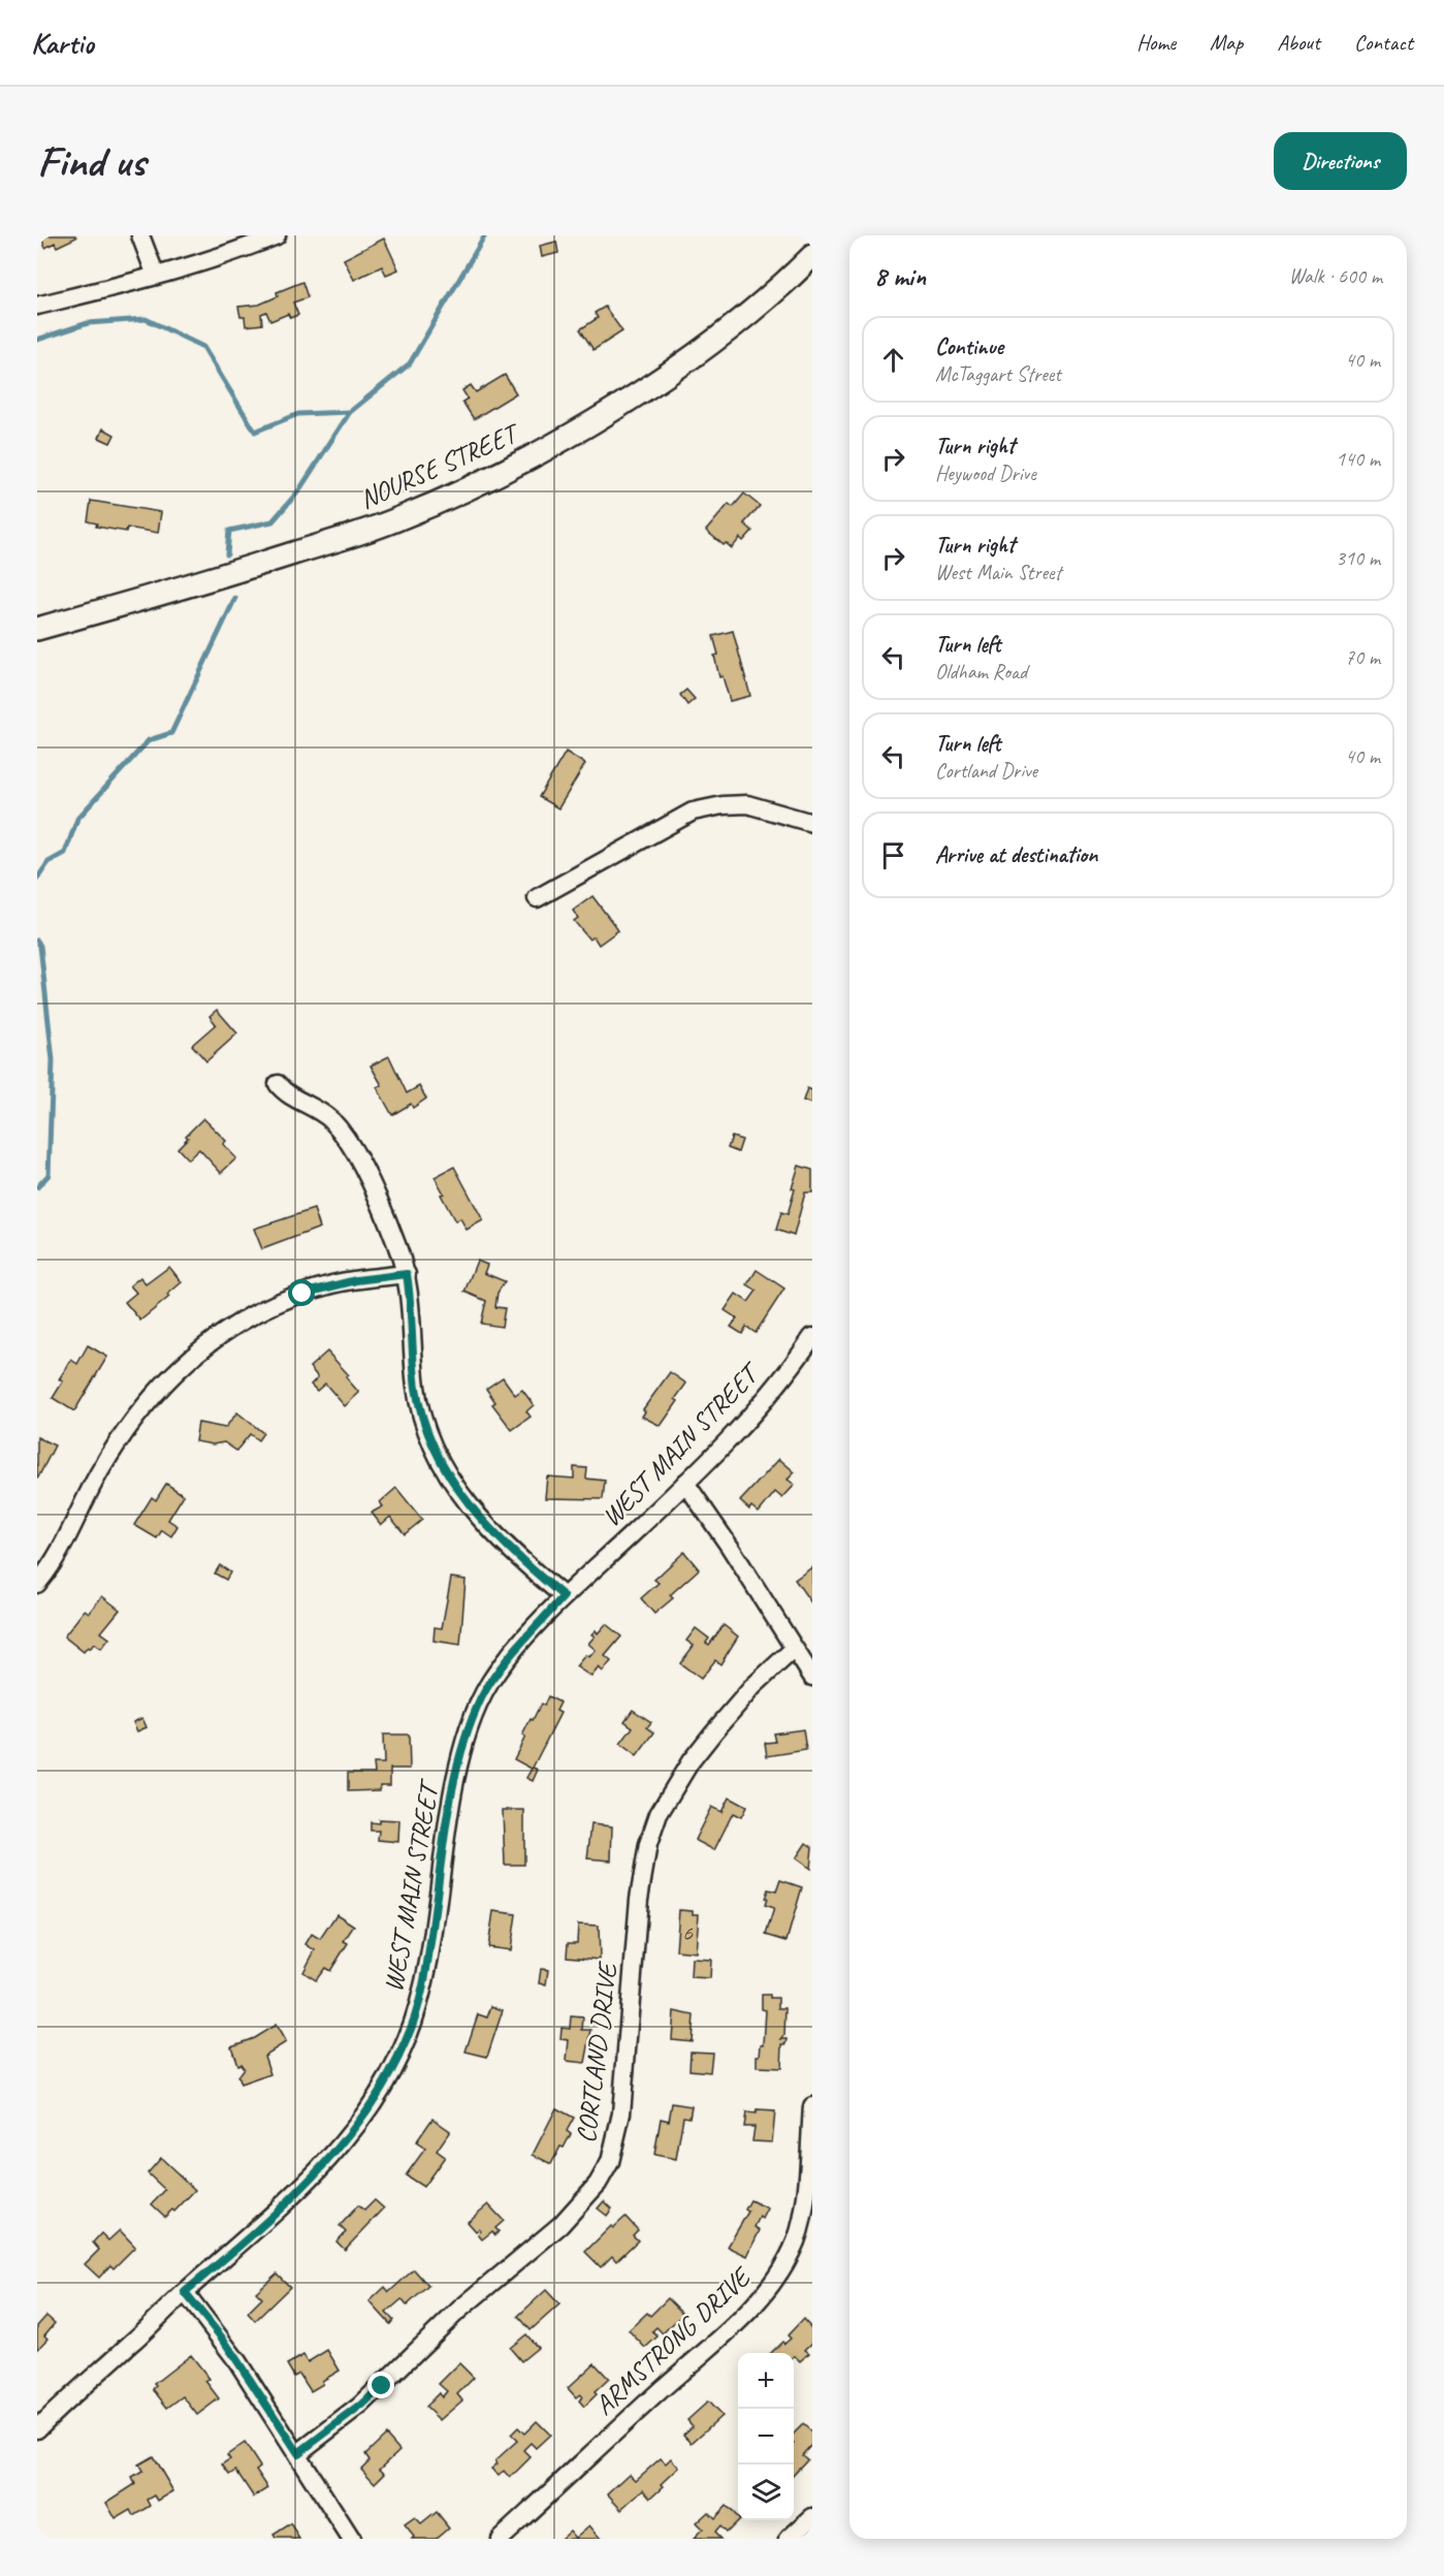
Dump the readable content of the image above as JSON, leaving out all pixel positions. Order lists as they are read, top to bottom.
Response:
{
  "streets": {
    "main road": ["NOURSE STREET"],
    "street": ["WEST MAIN STREET", "CORTLAND DRIVE", "ARMSTRONG DRIVE"]
  },
  "house_numbers": ["6"],
  "page": {
    "header": "Kartio",
    "nav": [
      "Home",
      "Map",
      "About",
      "Contact"
    ],
    "buttons": "Directions",
    "title": "Find us",
    "heading": ["8 min", "Walk · 600 m"],
    "list": [
      ["Continue", "McTaggart Street", "40 m"],
      ["Turn right", "Heywood Drive", "140 m"],
      ["Turn right", "West Main Street", "310 m"],
      ["Turn left", "Oldham Road", "70 m"],
      ["Turn left", "Cortland Drive", "40 m"],
      "Arrive at destination"
    ],
    "map_buttons": ["+", "−"]
  }
}
